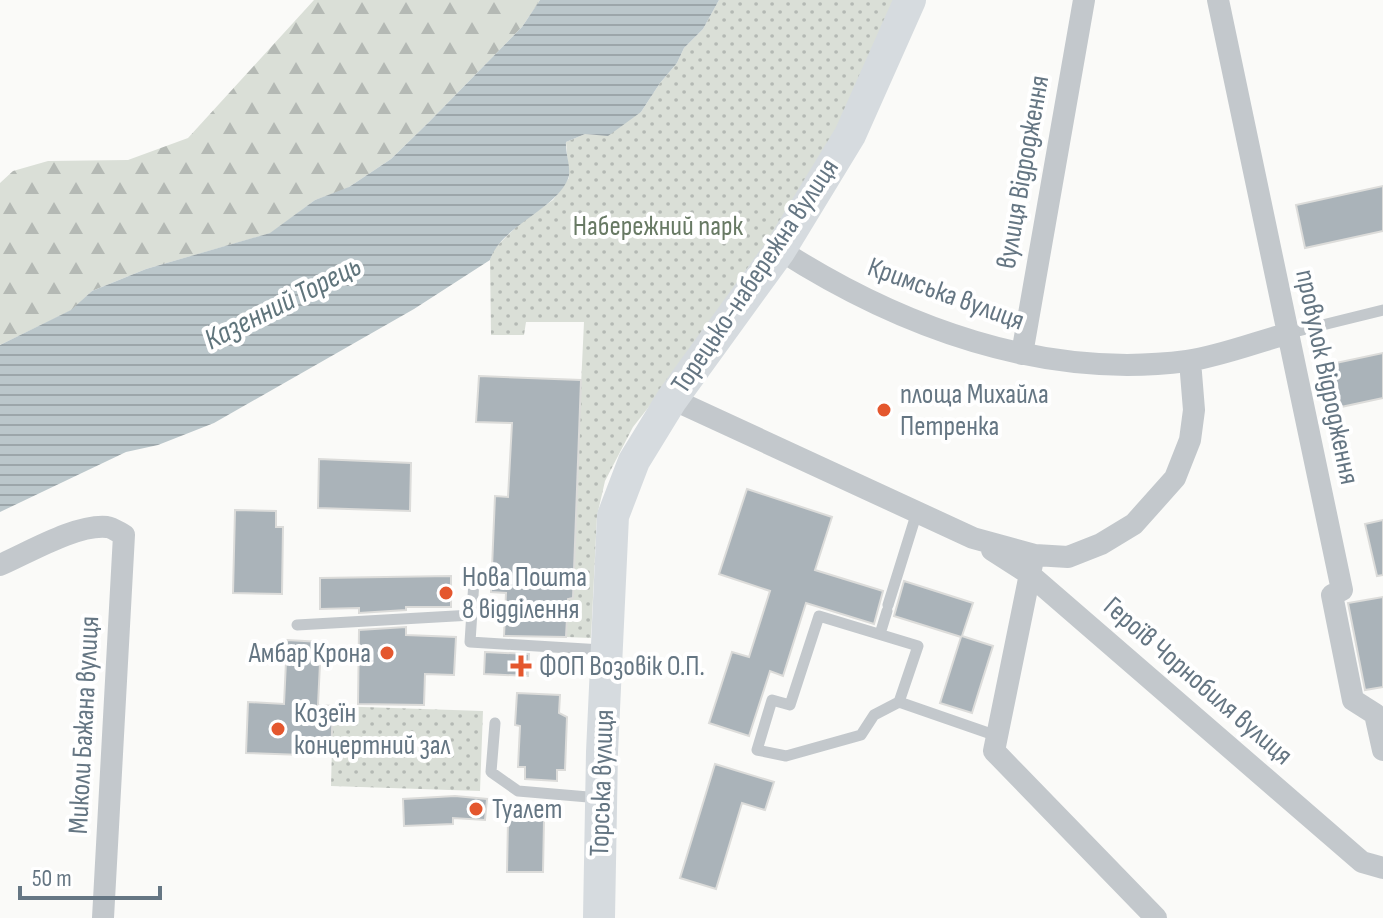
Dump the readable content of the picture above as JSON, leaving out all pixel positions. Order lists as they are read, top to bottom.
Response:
{
  "streets": {
    "main road": ["Торецько-набережна вулиця", "Торська вулиця"],
    "street": [
      "вулиця Відродження",
      "Кримська вулиця",
      "провулок Відродження",
      "Героїв Чорнобиля вулиця",
      "Миколи Бажана вулиця"
    ]
  },
  "crossings": [
    ["вулиця Відродження", "Кримська вулиця"],
    ["Торецько-набережна вулиця", "Кримська вулиця"],
    ["Торецько-набережна вулиця", "Торська вулиця"],
    ["Кримська вулиця", "провулок Відродження"]
  ],
  "water": ["Казенний Торець"],
  "parks": ["Набережний парк"],
  "places": {
    "other": [
      "площа Михайла Петренка",
      "Нова Пошта 8 відділення",
      "Амбар Крона",
      "Козеїн концертний зал",
      "Туалет"
    ],
    "health": ["ФОП Возовік О.П."]
  },
  "scale_bar": "50 m"
}
